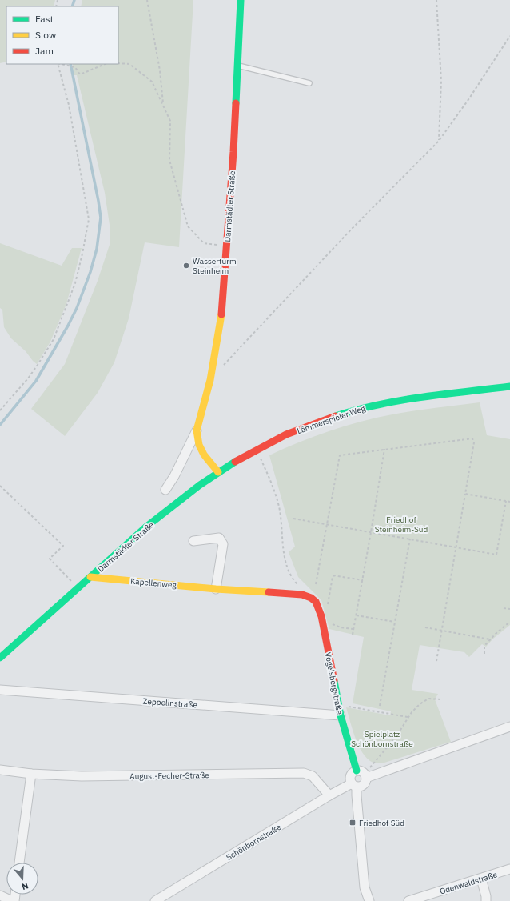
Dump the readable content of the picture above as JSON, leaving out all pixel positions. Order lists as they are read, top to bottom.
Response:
{
  "streets": {
    "street": [
      "Darmstädter Straße",
      "Lämmerspieler Weg",
      "Kapellenweg",
      "Vogelsbergstraße",
      "Zeppelinstraße",
      "August-Fecher-Straße",
      "Schönbornstraße",
      "Odenwaldstraße"
    ]
  },
  "crossings": [
    ["Darmstädter Straße", "Lämmerspieler Weg"],
    ["Darmstädter Straße", "Kapellenweg"],
    ["Kapellenweg", "Vogelsbergstraße"],
    ["Vogelsbergstraße", "Zeppelinstraße"],
    ["Vogelsbergstraße", "Schönbornstraße"],
    ["August-Fecher-Straße", "Schönbornstraße"]
  ],
  "parks": ["Friedhof Steinheim-Süd", "Spielplatz Schönbornstraße"],
  "places": {
    "other": ["Wasserturm Steinheim"],
    "transit": ["Friedhof Süd"]
  },
  "legend": ["Fast", "Slow", "Jam"],
  "north": "bottom"
}
